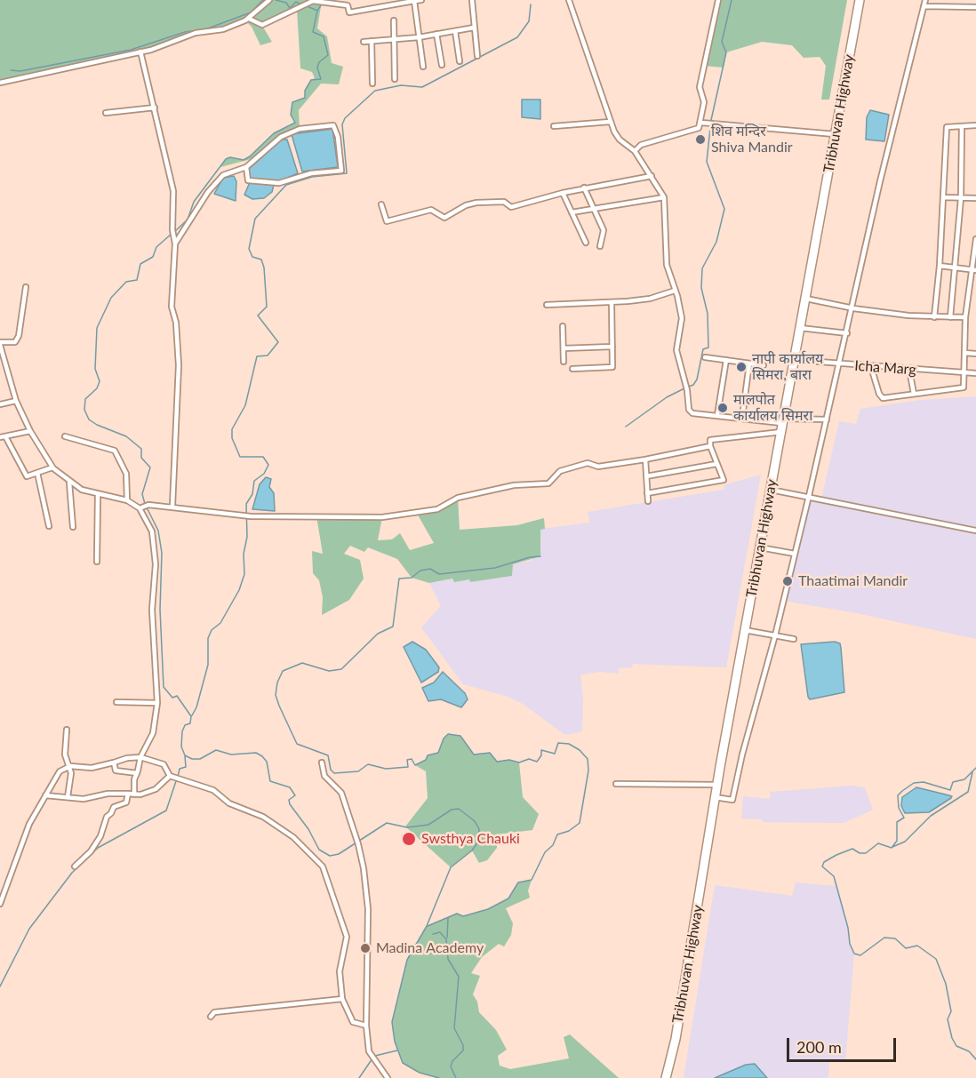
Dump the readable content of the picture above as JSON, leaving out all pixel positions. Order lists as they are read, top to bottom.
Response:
{
  "streets": {
    "highway": ["Tribhuvan Highway"],
    "street": ["Icha Marg"]
  },
  "crossings": [
    ["Tribhuvan Highway", "Icha Marg"]
  ],
  "places": [
    "शिव मन्दिर Shiva Mandir",
    "नापी कार्यालय सिमरा, बारा",
    "मालपोत कार्यालय सिमरा",
    "Thaatimai Mandir",
    "Swsthya Chauki",
    "Madina Academy"
  ],
  "scale_bar": "200 m"
}
